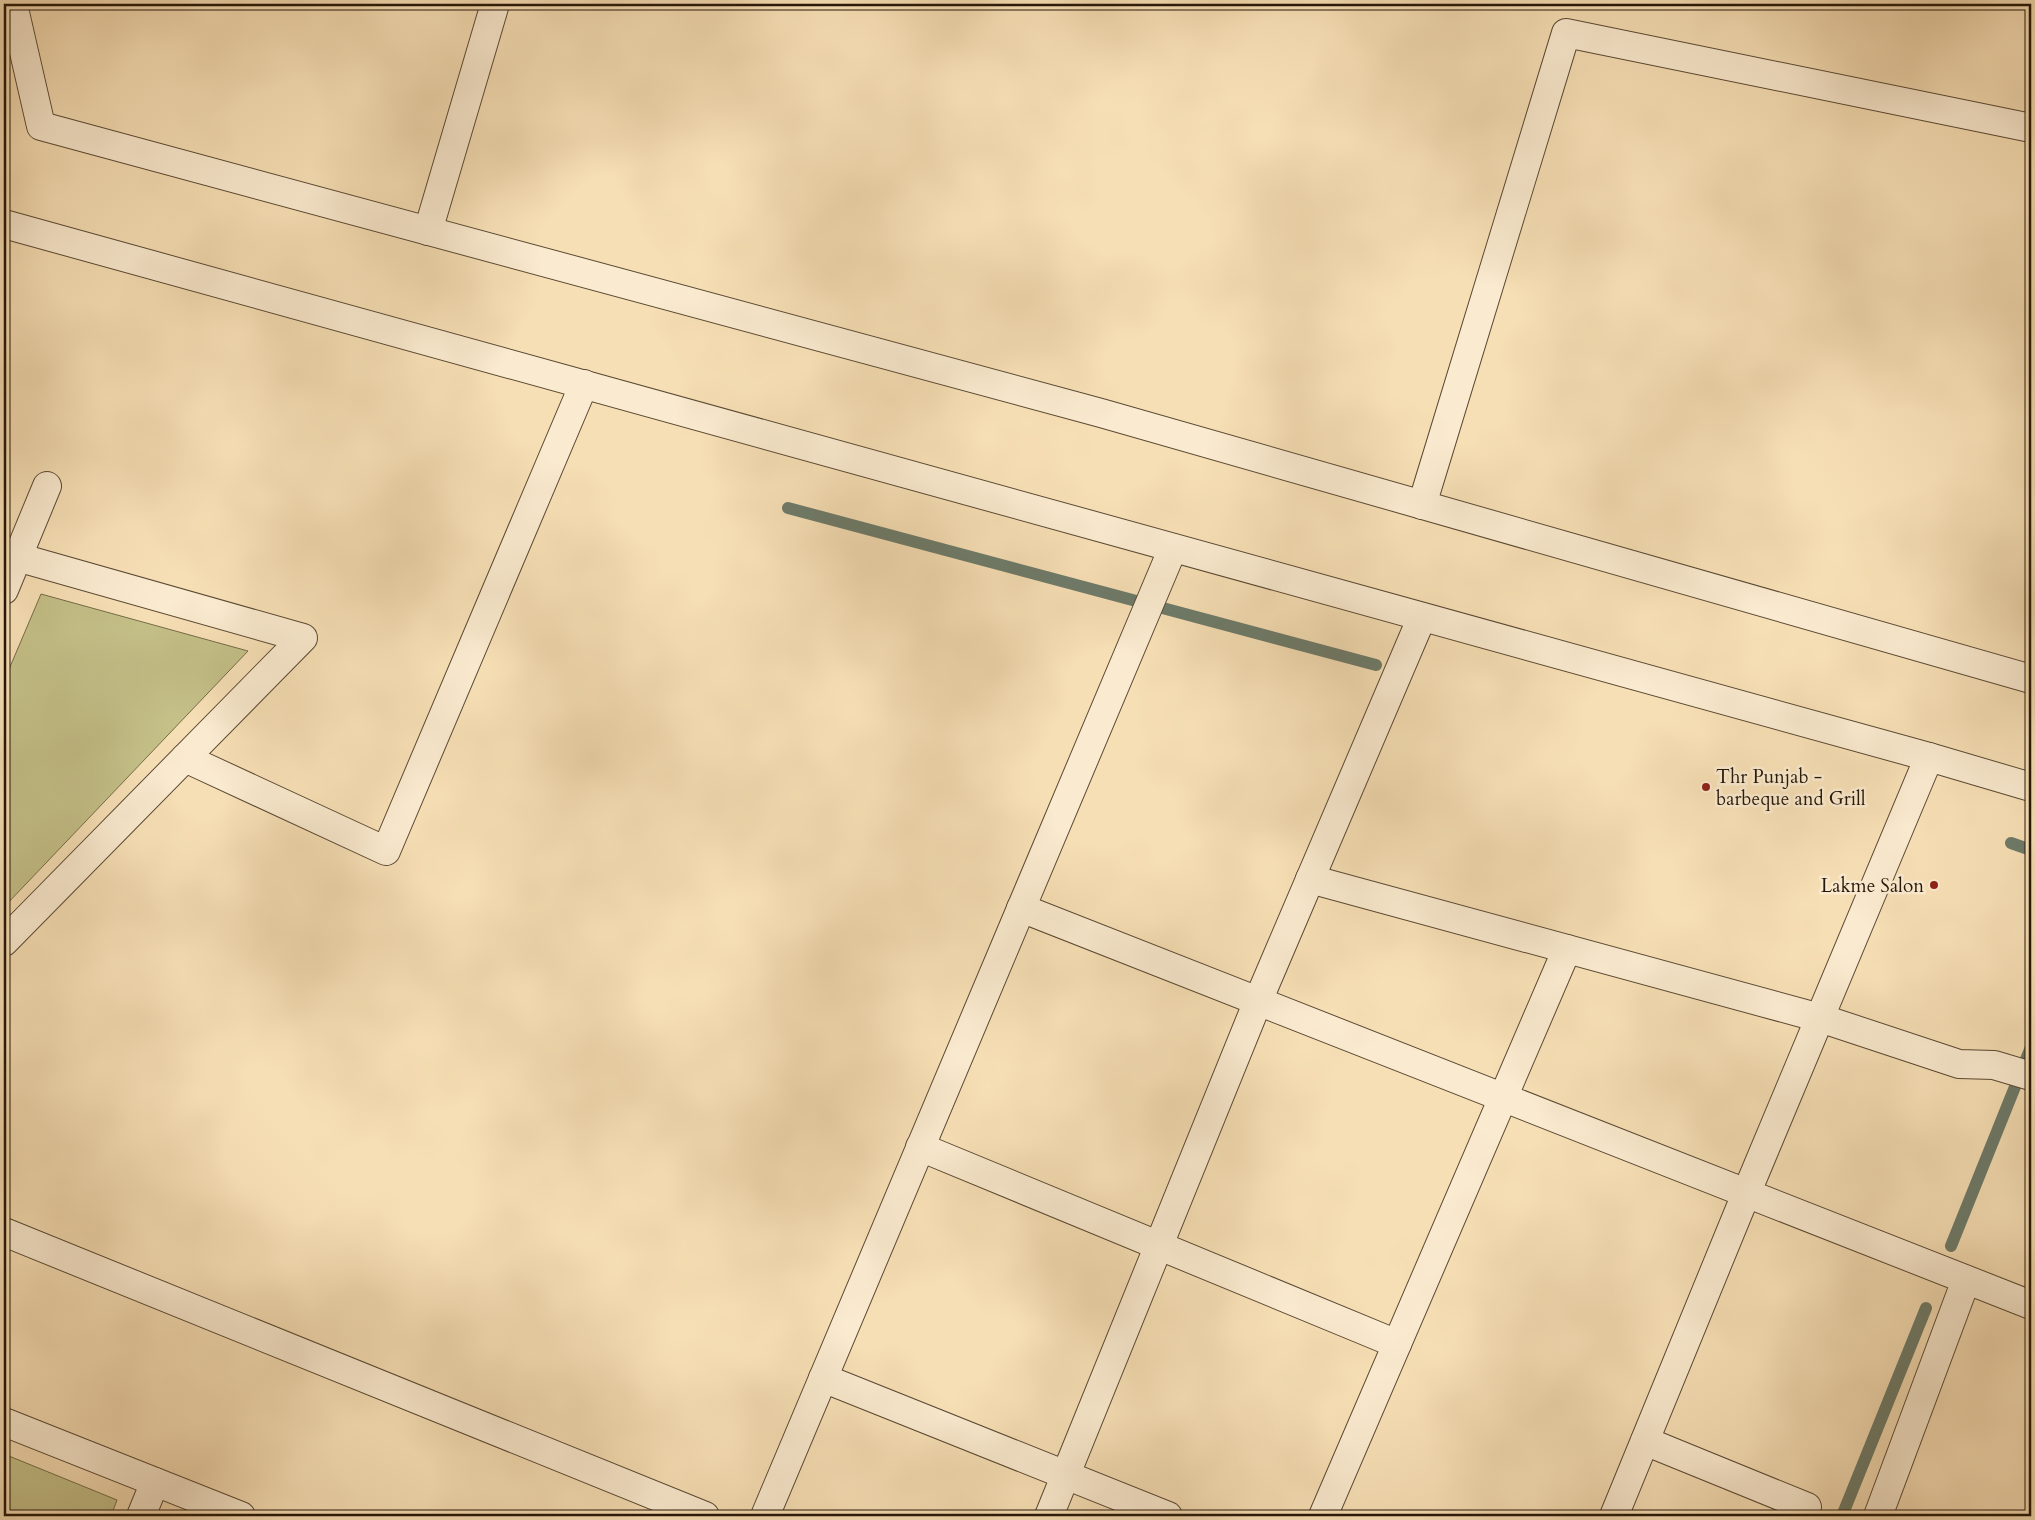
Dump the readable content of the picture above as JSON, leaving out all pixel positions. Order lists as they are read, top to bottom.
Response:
{
  "places": ["Thr Punjab - barbeque and Grill", "Lakme Salon"]
}
